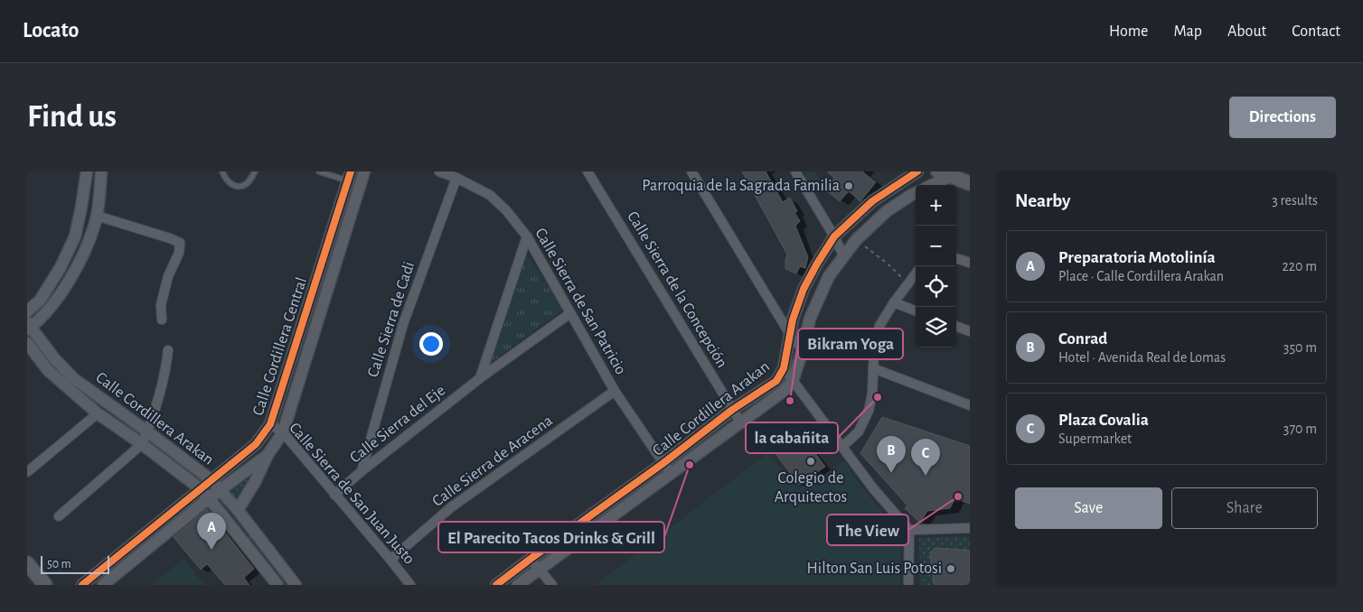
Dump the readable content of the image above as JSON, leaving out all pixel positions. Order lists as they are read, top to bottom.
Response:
{
  "streets": {
    "street": [
      "Calle Sierra de la Concepción",
      "Calle Sierra de San Patricio",
      "Calle Sierra de Cadi",
      "Calle Cordillera Central",
      "Calle Cordillera Arakan",
      "Calle Sierra del Eje",
      "Calle Sierra de Aracena",
      "Calle Sierra de San Juan Justo"
    ]
  },
  "crossings": [
    ["Calle Sierra de la Concepción", "Calle Cordillera Arakan"],
    ["Calle Sierra de San Patricio", "Calle Sierra de Cadi"],
    ["Calle Sierra de San Patricio", "Calle Cordillera Arakan"],
    ["Calle Sierra de San Patricio", "Calle Sierra del Eje"],
    ["Calle Sierra de San Patricio", "Calle Sierra de Aracena"],
    ["Calle Sierra de Cadi", "Calle Sierra del Eje"],
    ["Calle Cordillera Central", "Calle Cordillera Arakan"],
    ["Calle Cordillera Central", "Calle Sierra de San Juan Justo"],
    ["Calle Sierra del Eje", "Calle Sierra de San Juan Justo"],
    ["Calle Sierra de Aracena", "Calle Sierra de San Juan Justo"]
  ],
  "places": [
    "Parroquia de la Sagrada Familia",
    "la cabañita",
    "Bikram Yoga",
    "Colegio de Arquitectos",
    "El Parecito Tacos Drinks & Grill",
    "The View",
    "Hilton San Luis Potosi"
  ],
  "scale_bar": "50 m",
  "page": {
    "header": "Locato",
    "nav": [
      "Home",
      "Map",
      "About",
      "Contact"
    ],
    "buttons": [
      "Directions",
      ["Save", "Share"]
    ],
    "title": "Find us",
    "heading": ["Nearby", "3 results"],
    "map_buttons": ["+", "−"],
    "list": [
      {
        "mark": "A",
        "name": "Preparatoria Motolinía",
        "note": "Place · Calle Cordillera Arakan",
        "value": "220 m"
      },
      {
        "mark": "B",
        "name": "Conrad",
        "note": "Hotel · Avenida Real de Lomas",
        "value": "350 m"
      },
      {
        "mark": "C",
        "name": "Plaza Covalia",
        "note": "Supermarket",
        "value": "370 m"
      }
    ],
    "pins": ["B", "C", "A"],
    "scale": "50 m"
  }
}
